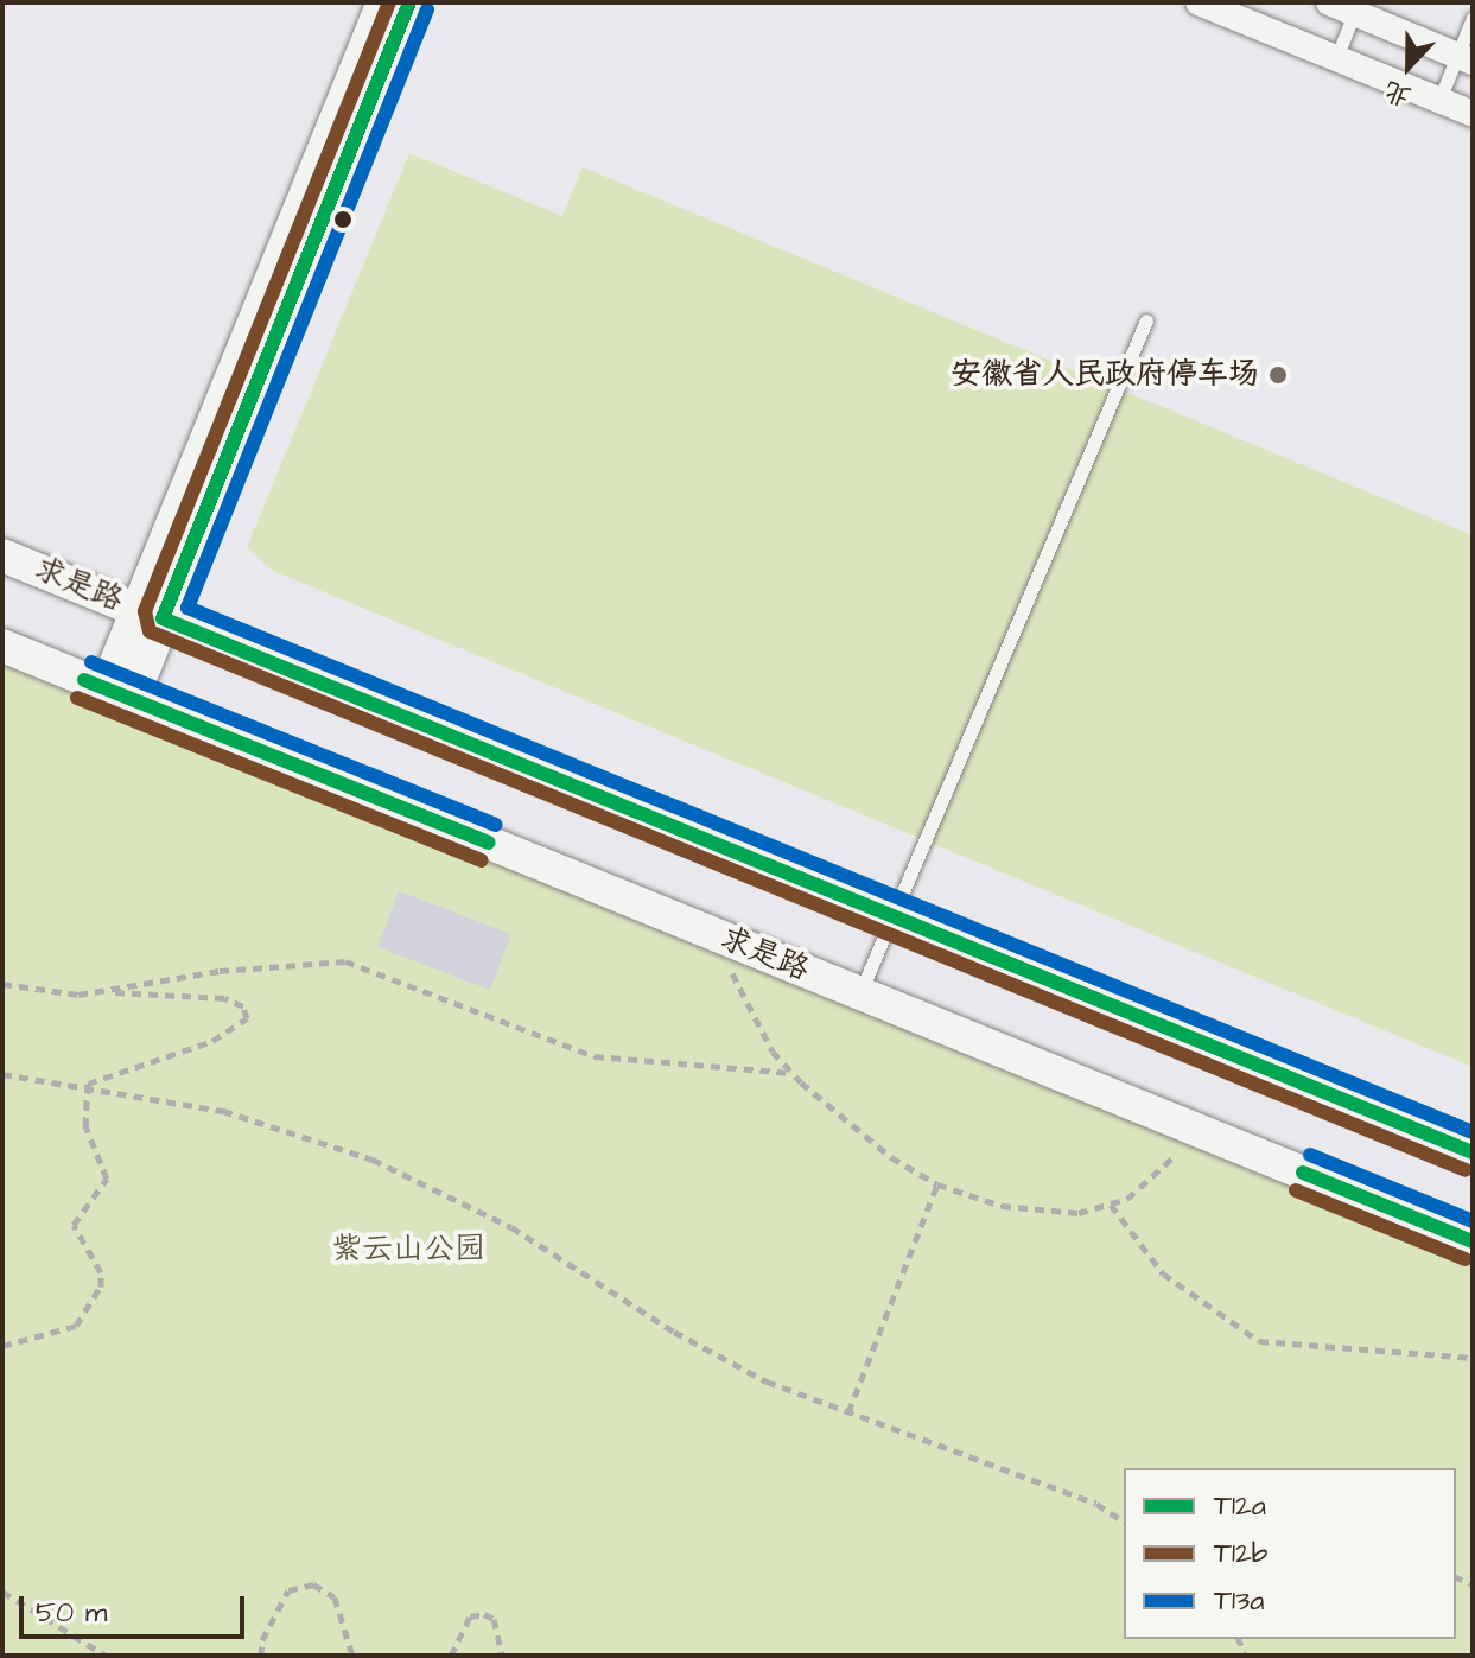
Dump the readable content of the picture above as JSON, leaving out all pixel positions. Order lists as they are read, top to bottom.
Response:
{
  "streets": {
    "street": ["求是路"]
  },
  "parks": ["紫云山公园"],
  "places": ["安徽省人民政府停车场"],
  "lines": ["transit line T12a", "transit line T12b", "transit line T13a"],
  "legend": ["T12a", "T12b", "T13a"],
  "scale_bar": "50 m",
  "north": "bottom"
}
